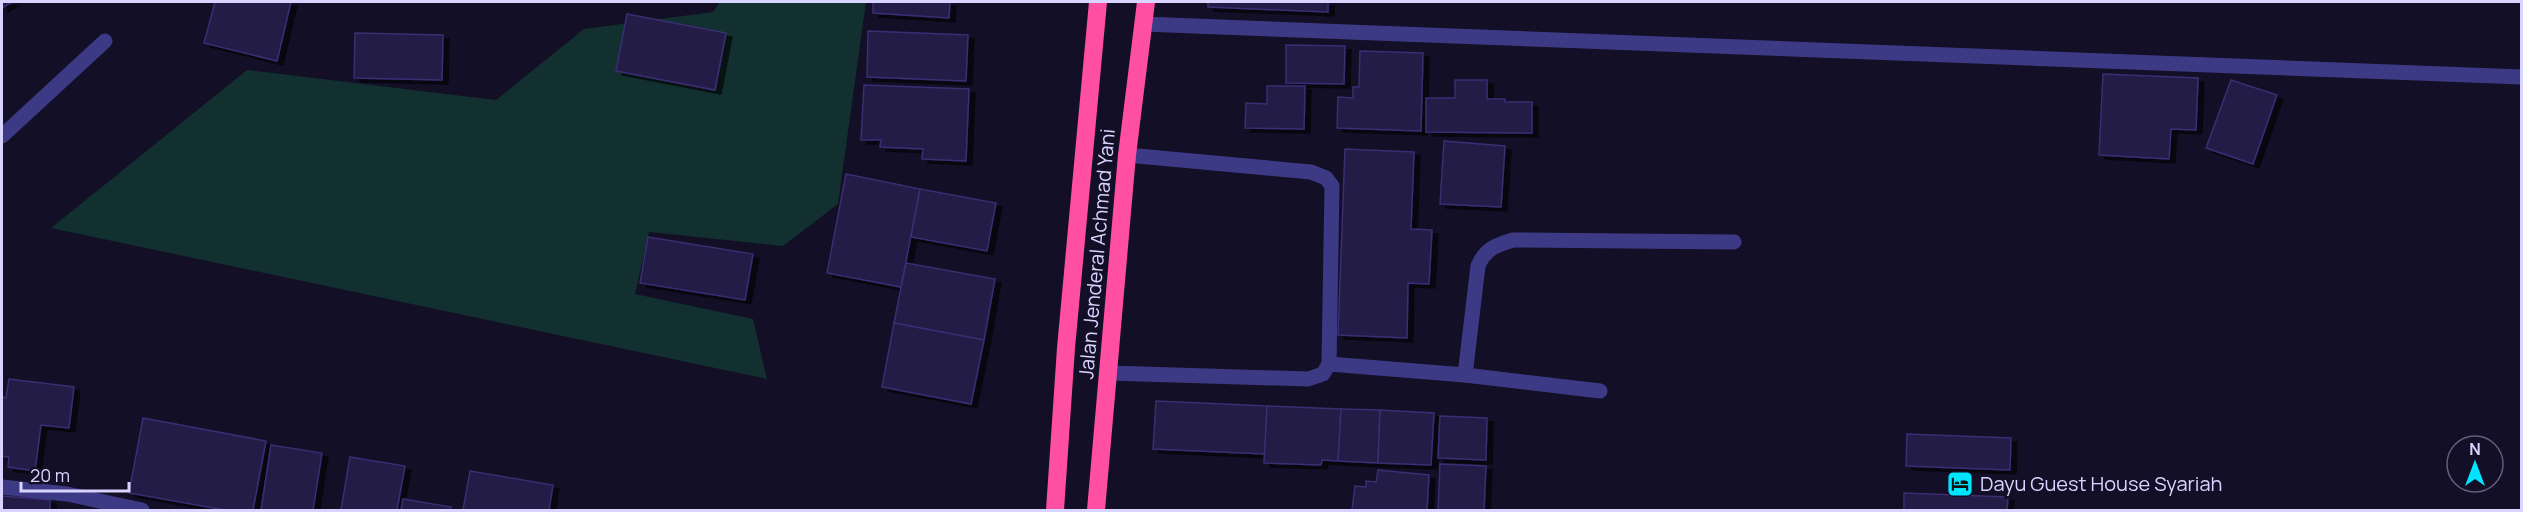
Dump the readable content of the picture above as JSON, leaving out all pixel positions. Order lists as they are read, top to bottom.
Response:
{
  "streets": {
    "highway": ["Jalan Jenderal Achmad Yani"]
  },
  "places": {
    "hotel": ["Dayu Guest House Syariah"]
  },
  "scale_bar": "20 m",
  "north": "top"
}
